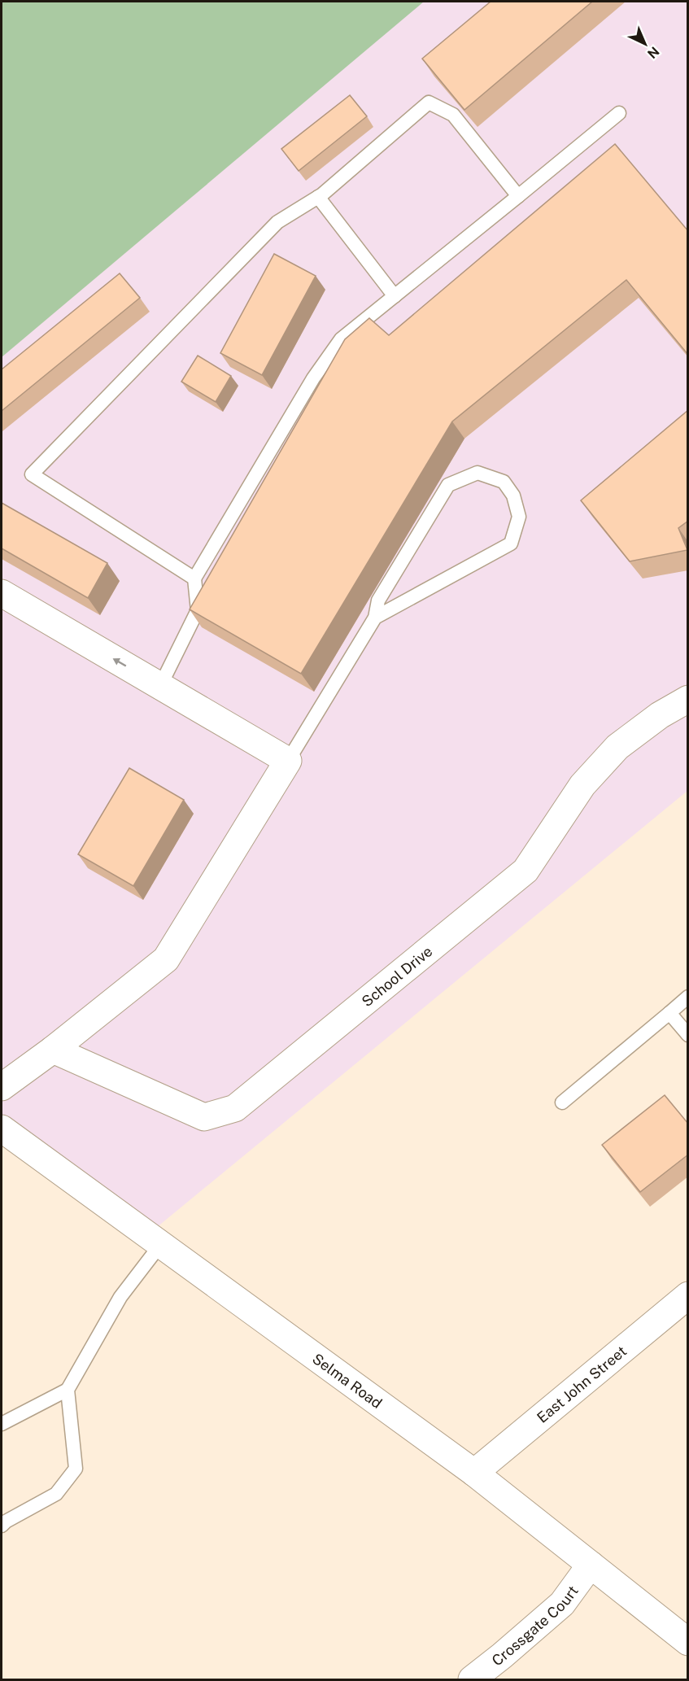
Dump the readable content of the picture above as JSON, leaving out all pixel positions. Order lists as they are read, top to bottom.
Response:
{
  "streets": {
    "street": [
      "School Drive",
      "Selma Road",
      "East John Street",
      "Crossgate Court"
    ]
  },
  "crossings": [
    ["Selma Road", "East John Street"],
    ["Selma Road", "Crossgate Court"]
  ],
  "north": "bottom right"
}
